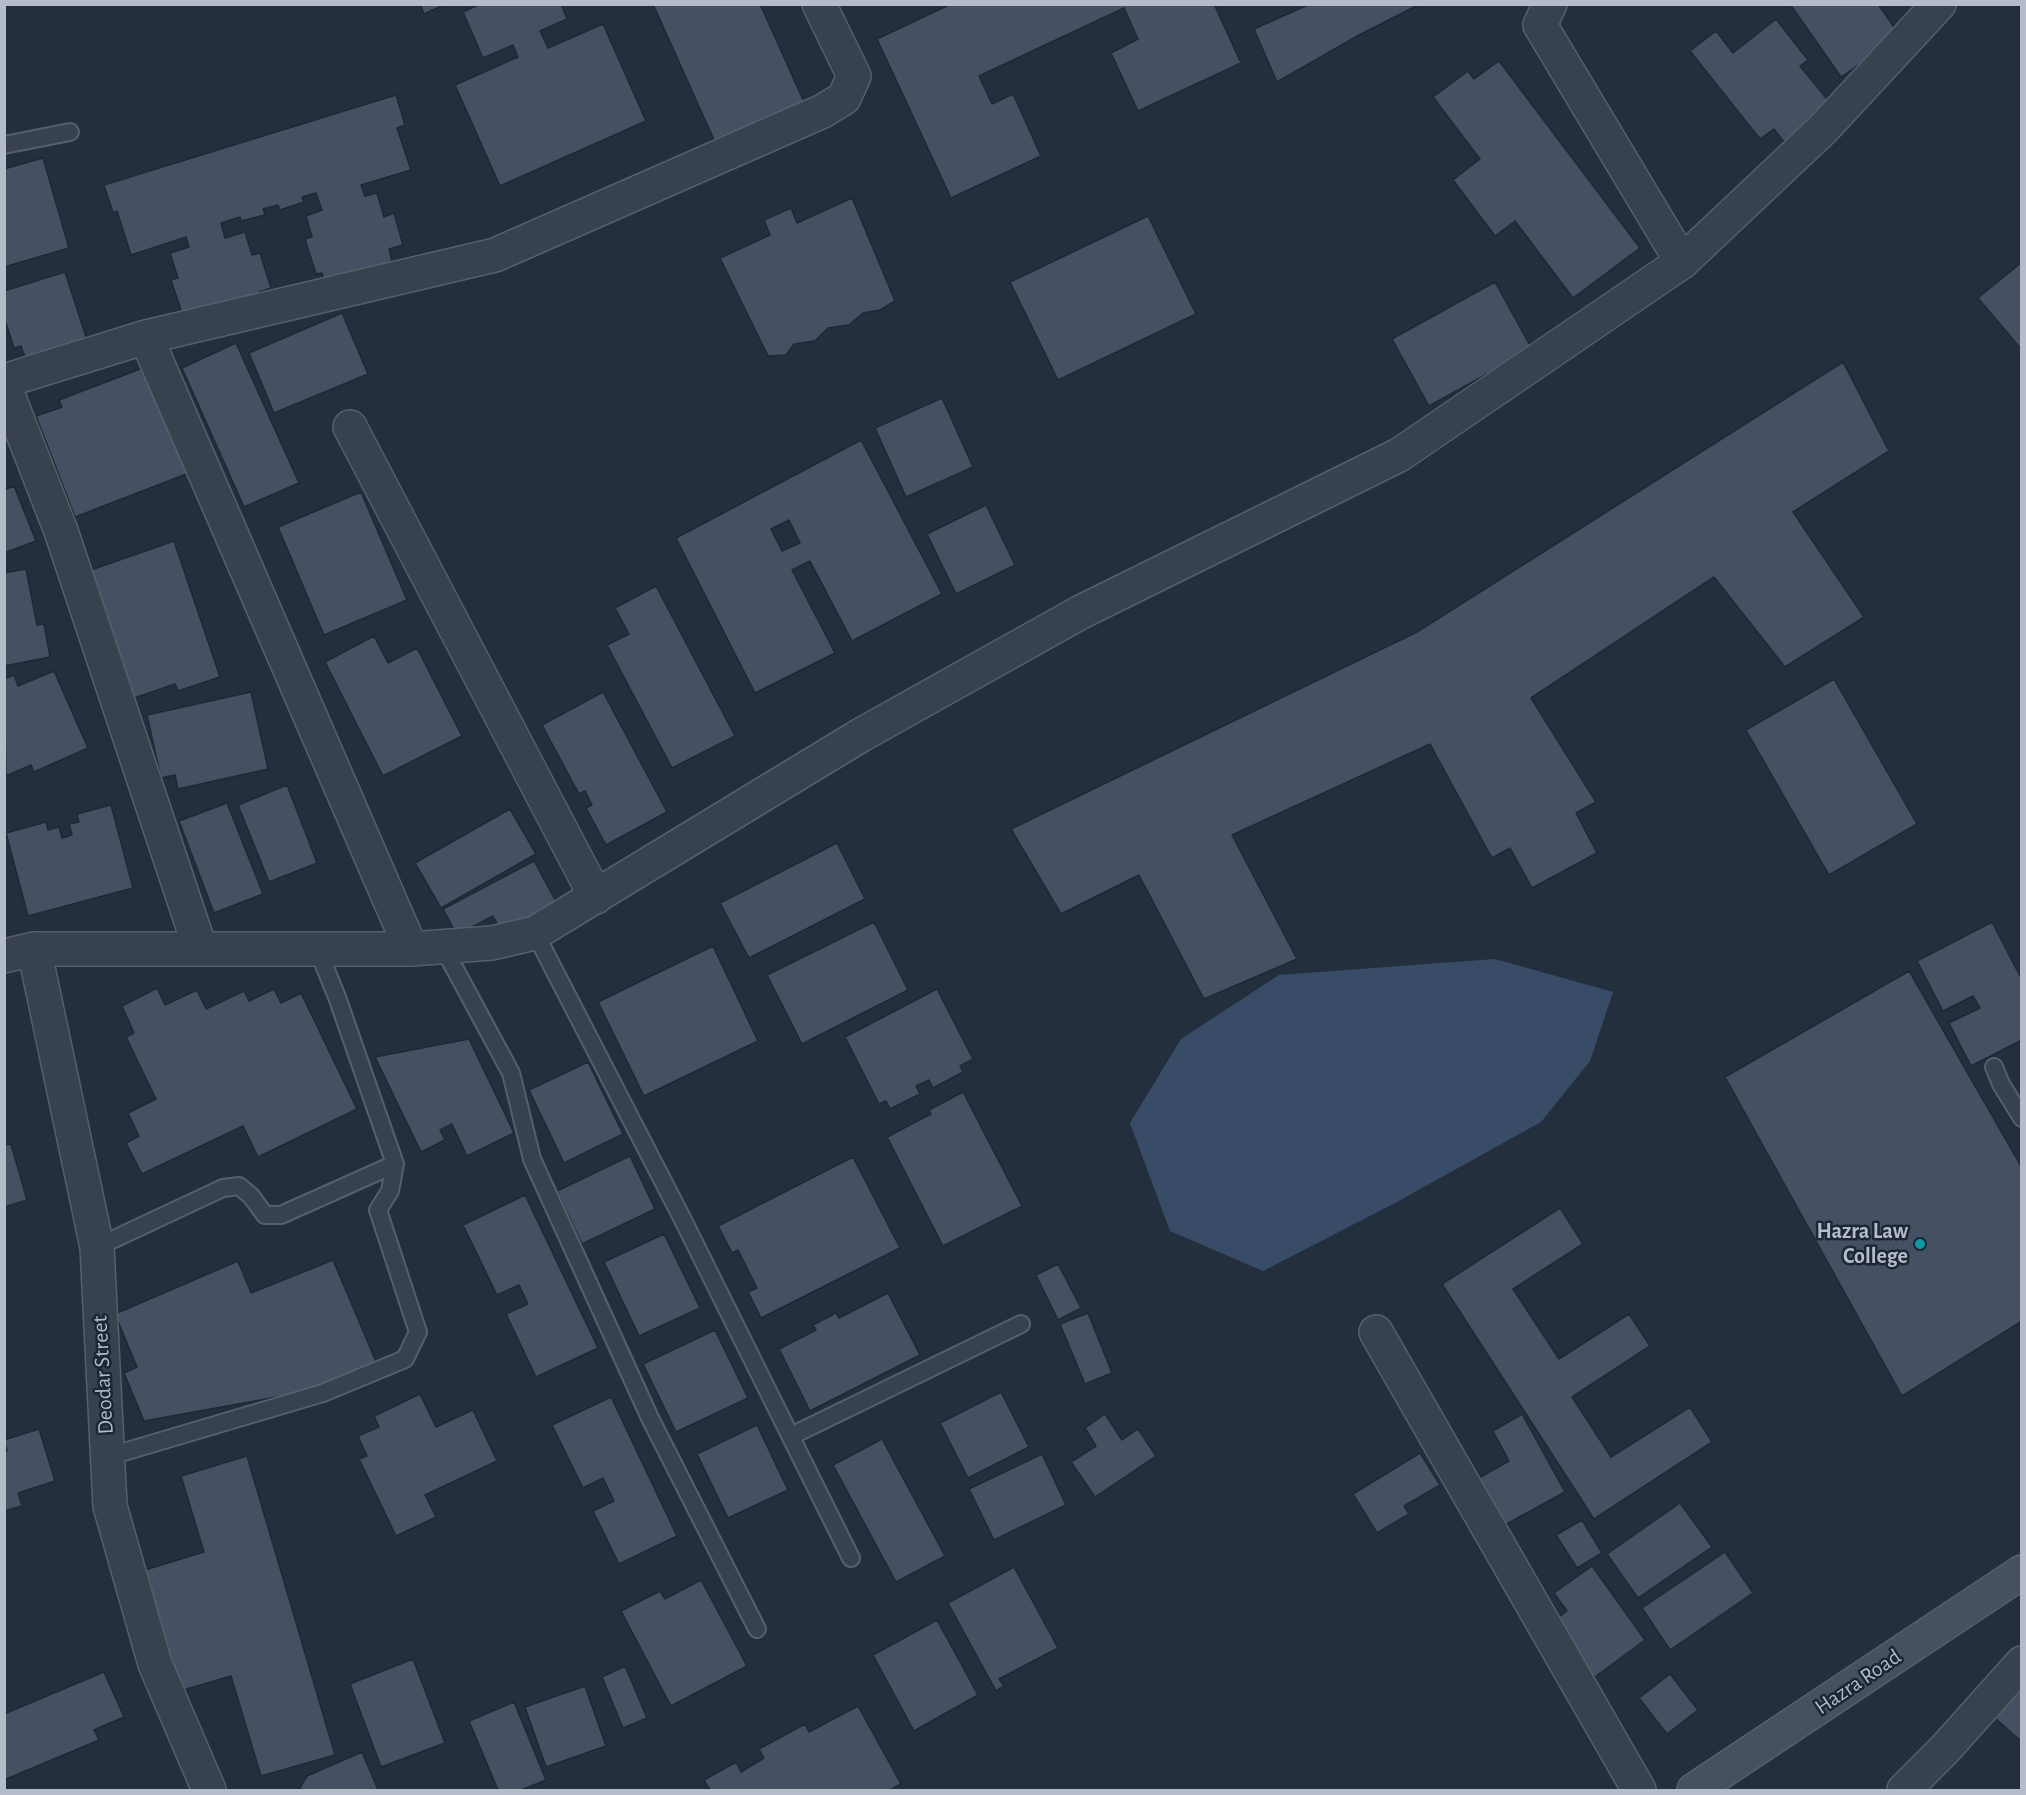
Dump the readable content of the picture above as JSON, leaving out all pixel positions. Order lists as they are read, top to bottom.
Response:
{
  "streets": {
    "main road": ["Hazra Road"],
    "street": ["Deodar Street"]
  },
  "places": ["Hazra Law College"]
}
